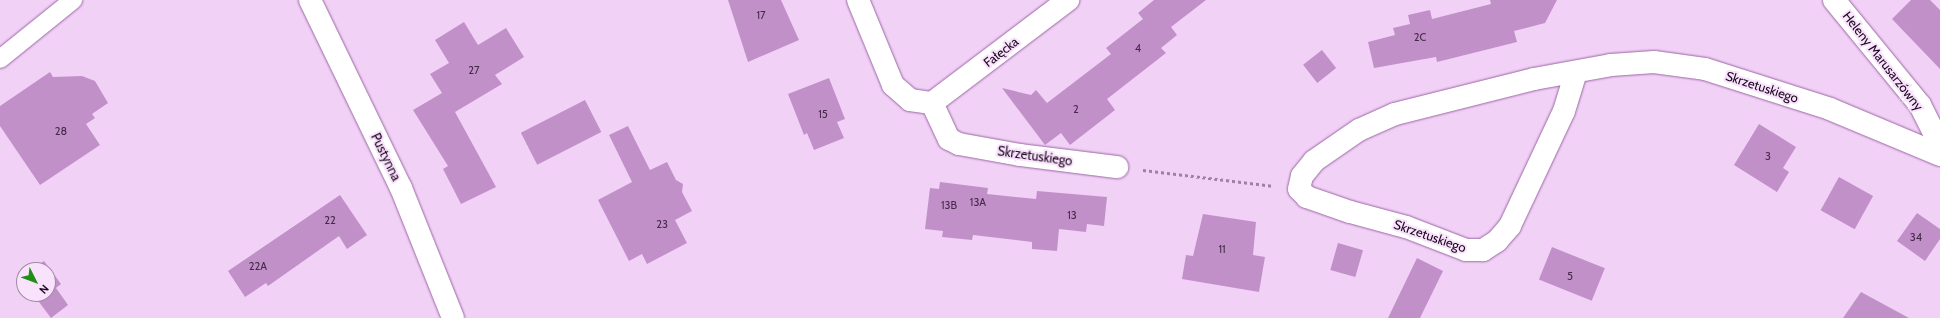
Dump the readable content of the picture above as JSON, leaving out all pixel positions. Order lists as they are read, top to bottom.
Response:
{
  "streets": {
    "street": [
      "Fałęcka",
      "Heleny Marusarzówny",
      "Skrzetuskiego",
      "Pustynna"
    ]
  },
  "crossings": [
    ["Fałęcka", "Skrzetuskiego"]
  ],
  "house_numbers": [
    "17",
    "2C",
    "4",
    "27",
    "2",
    "15",
    "28",
    "3",
    "13A",
    "13B",
    "13",
    "22",
    "23",
    "34",
    "11",
    "22A",
    "5"
  ],
  "north": "bottom right"
}
